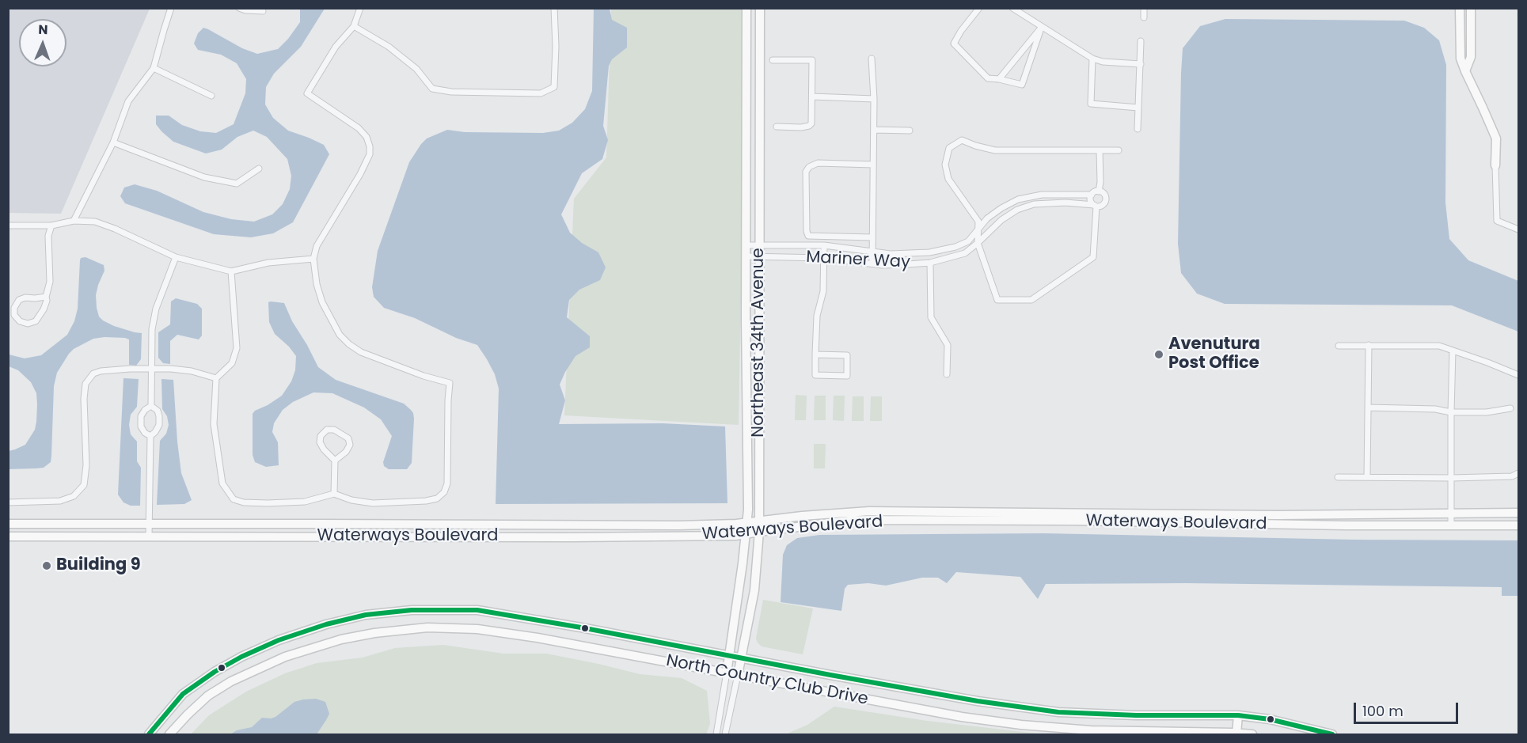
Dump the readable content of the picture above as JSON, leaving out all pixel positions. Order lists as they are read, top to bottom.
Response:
{
  "streets": {
    "street": [
      "Mariner Way",
      "Northeast 34th Avenue",
      "Waterways Boulevard",
      "North Country Club Drive"
    ]
  },
  "crossings": [
    ["Mariner Way", "Northeast 34th Avenue"],
    ["Northeast 34th Avenue", "Waterways Boulevard"],
    ["Northeast 34th Avenue", "North Country Club Drive"]
  ],
  "places": ["Avenutura Post Office", "Building 9"],
  "scale_bar": "100 m",
  "north": "top"
}
